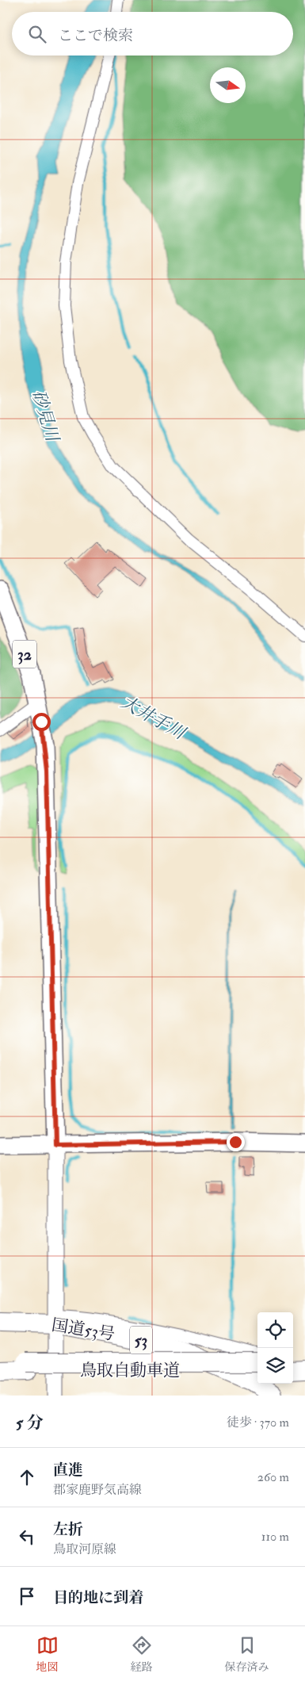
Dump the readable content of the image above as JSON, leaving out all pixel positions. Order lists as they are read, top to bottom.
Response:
{
  "streets": {
    "highway": ["国道53号", "53", "鳥取自動車道"],
    "main road": ["32"]
  },
  "water": ["砂見川", "大井手川"],
  "north": "right",
  "page": {
    "search": "ここで検索",
    "heading": ["5 分", "徒歩 · 370 m"],
    "list": [
      ["直進", "郡家鹿野気高線", "260 m"],
      ["左折", "鳥取河原線", "110 m"],
      "目的地に到着"
    ],
    "nav": ["地図", "経路", "保存済み"]
  }
}
